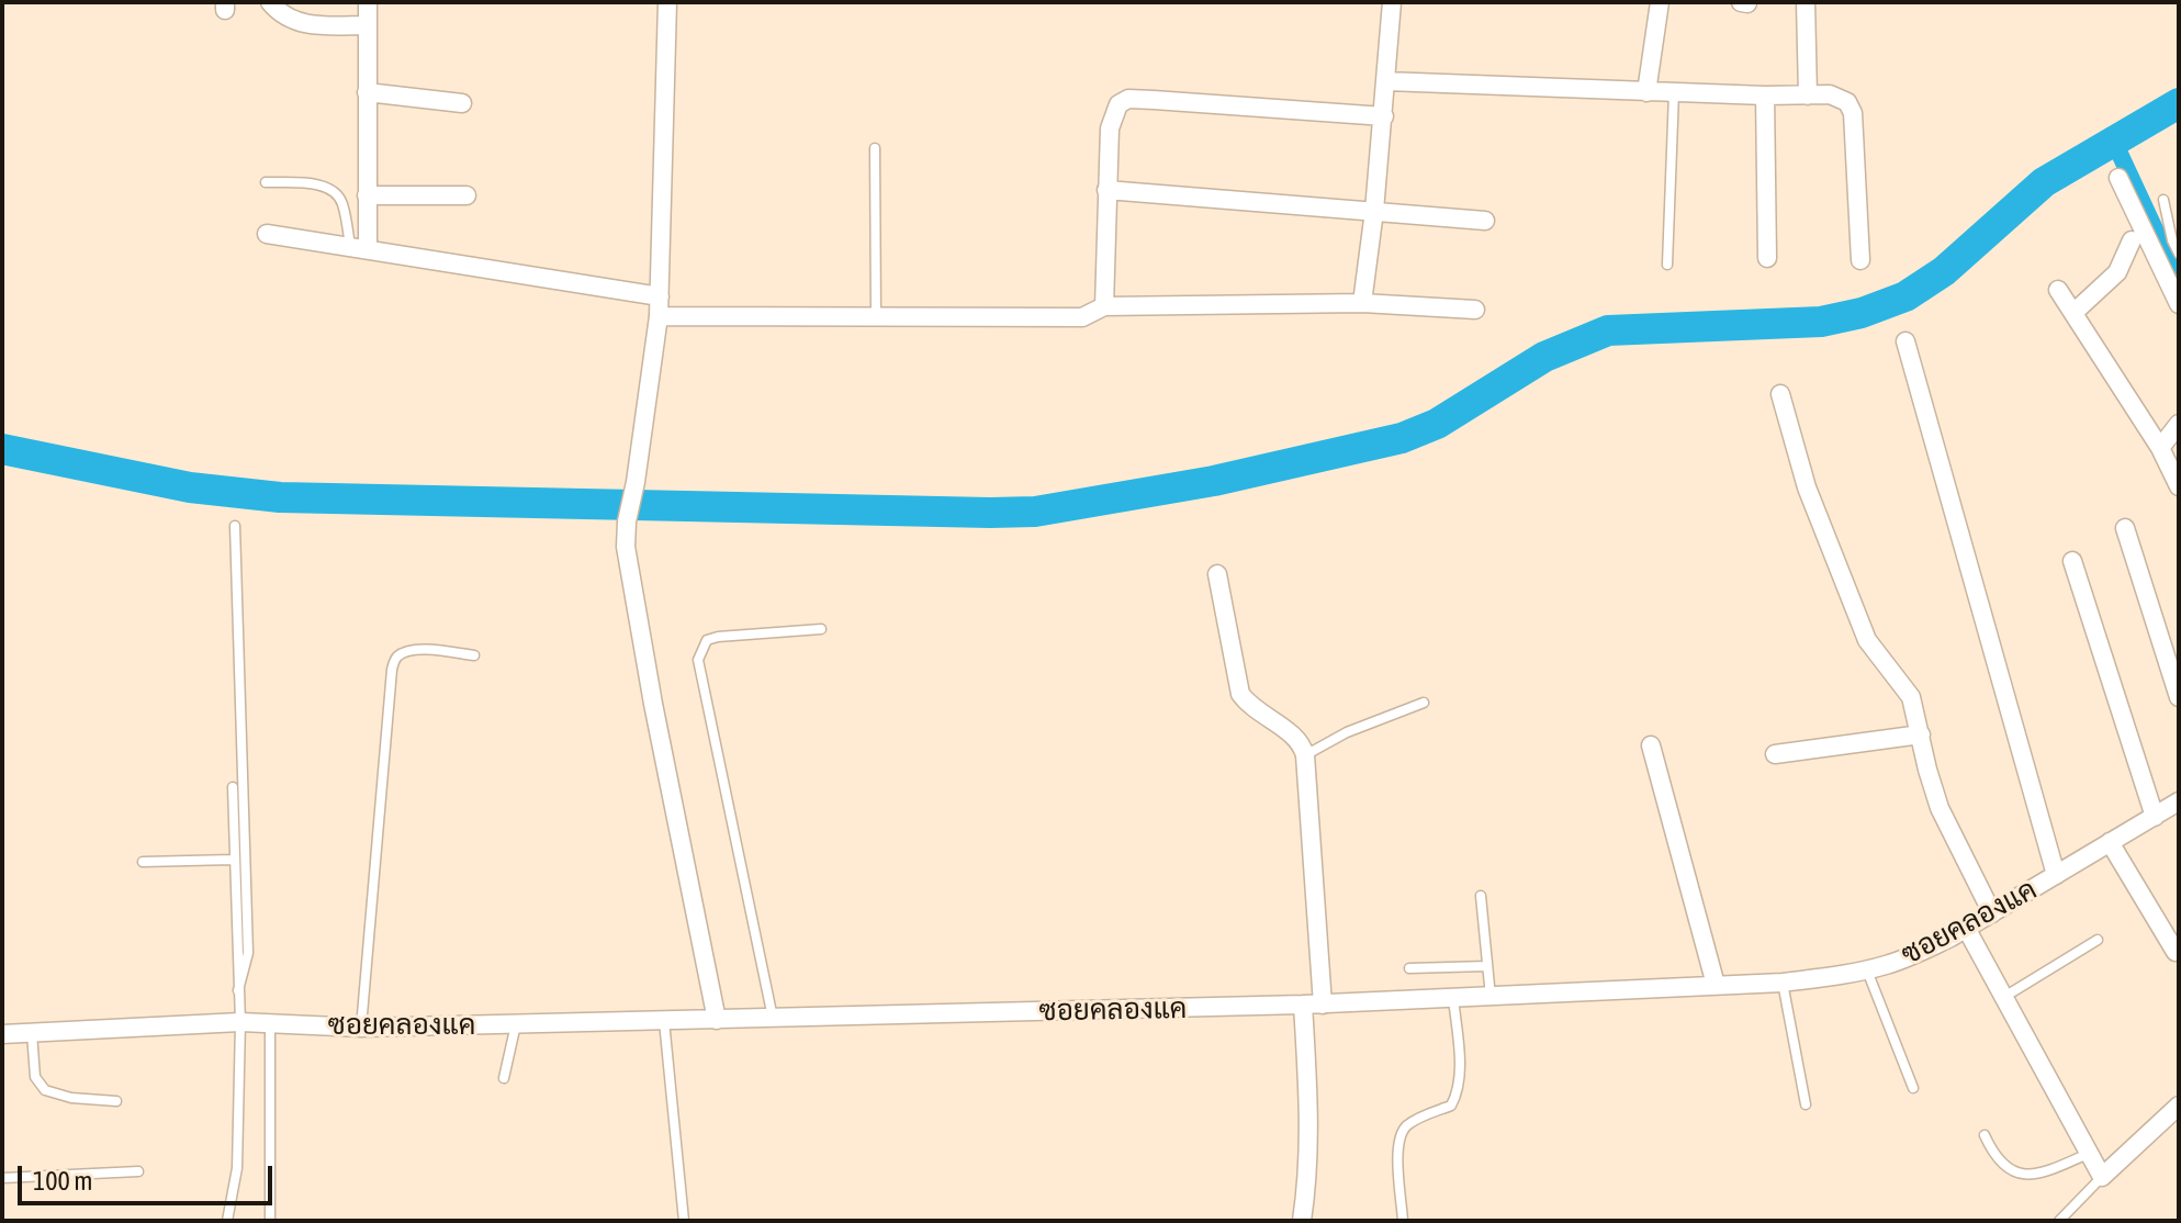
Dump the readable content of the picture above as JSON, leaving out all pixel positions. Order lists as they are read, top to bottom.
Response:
{
  "streets": {
    "street": ["ซอยคลองแค"]
  },
  "scale_bar": "100 m"
}
